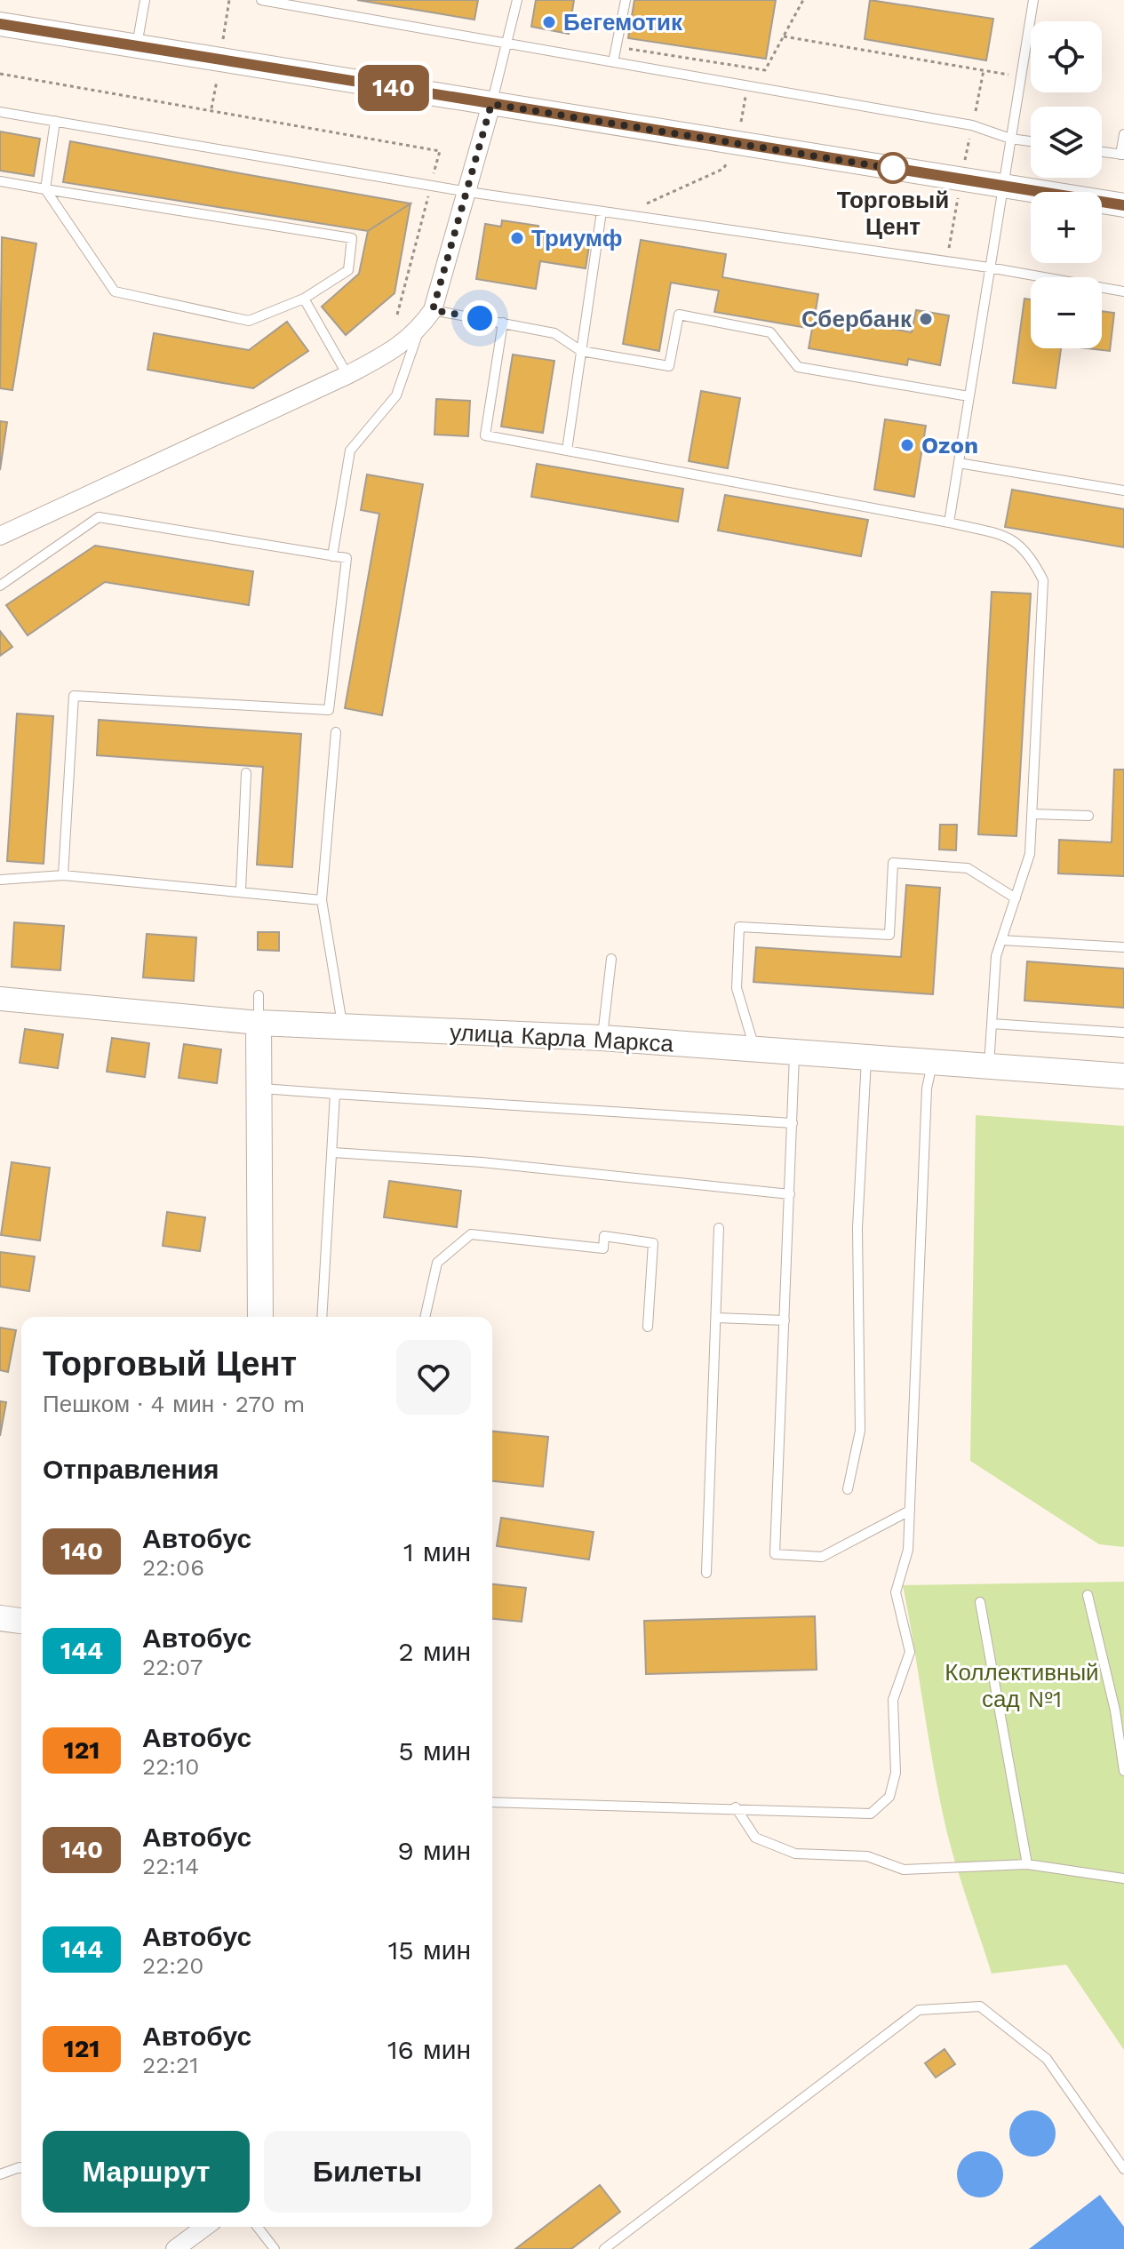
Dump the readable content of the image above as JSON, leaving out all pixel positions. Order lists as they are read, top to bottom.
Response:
{
  "streets": {
    "main road": ["улица Карла Маркса"]
  },
  "parks": ["Коллективный сад №1"],
  "places": [
    "Бегемотик",
    "Торговый Цент",
    "Триумф",
    "Сбербанк",
    "Ozon"
  ],
  "lines": ["bus line 140"],
  "page": {
    "on_map": "140",
    "map_buttons": ["+", "−"],
    "heading": [
      ["Торговый Цент", "Пешком · 4 мин · 270 m"],
      "Отправления"
    ],
    "list": [
      {
        "mark": "140",
        "name": "Автобус",
        "note": "22:06",
        "value": "1 мин"
      },
      {
        "mark": "144",
        "name": "Автобус",
        "note": "22:07",
        "value": "2 мин"
      },
      {
        "mark": "121",
        "name": "Автобус",
        "note": "22:10",
        "value": "5 мин"
      },
      {
        "mark": "140",
        "name": "Автобус",
        "note": "22:14",
        "value": "9 мин"
      },
      {
        "mark": "144",
        "name": "Автобус",
        "note": "22:20",
        "value": "15 мин"
      },
      {
        "mark": "121",
        "name": "Автобус",
        "note": "22:21",
        "value": "16 мин"
      }
    ],
    "buttons": ["Маршрут", "Билеты"]
  }
}
